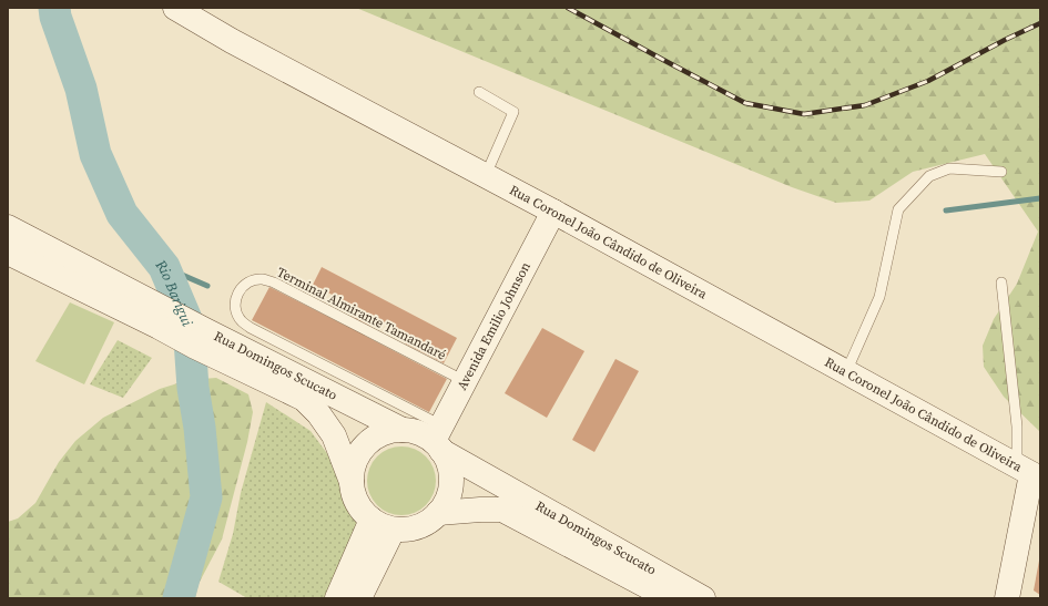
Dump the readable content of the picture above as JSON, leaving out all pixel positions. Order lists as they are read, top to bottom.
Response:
{
  "streets": {
    "main road": ["Rua Coronel João Cândido de Oliveira", "Avenida Emilio Johnson", "Rua Domingos Scucato"],
    "lane": ["Terminal Almirante Tamandaré"]
  },
  "crossings": [
    ["Rua Coronel João Cândido de Oliveira", "Avenida Emilio Johnson"],
    ["Terminal Almirante Tamandaré", "Avenida Emilio Johnson"],
    ["Terminal Almirante Tamandaré", "Rua Domingos Scucato"],
    ["Avenida Emilio Johnson", "Rua Domingos Scucato"]
  ],
  "water": ["Rio Barigui"]
}
